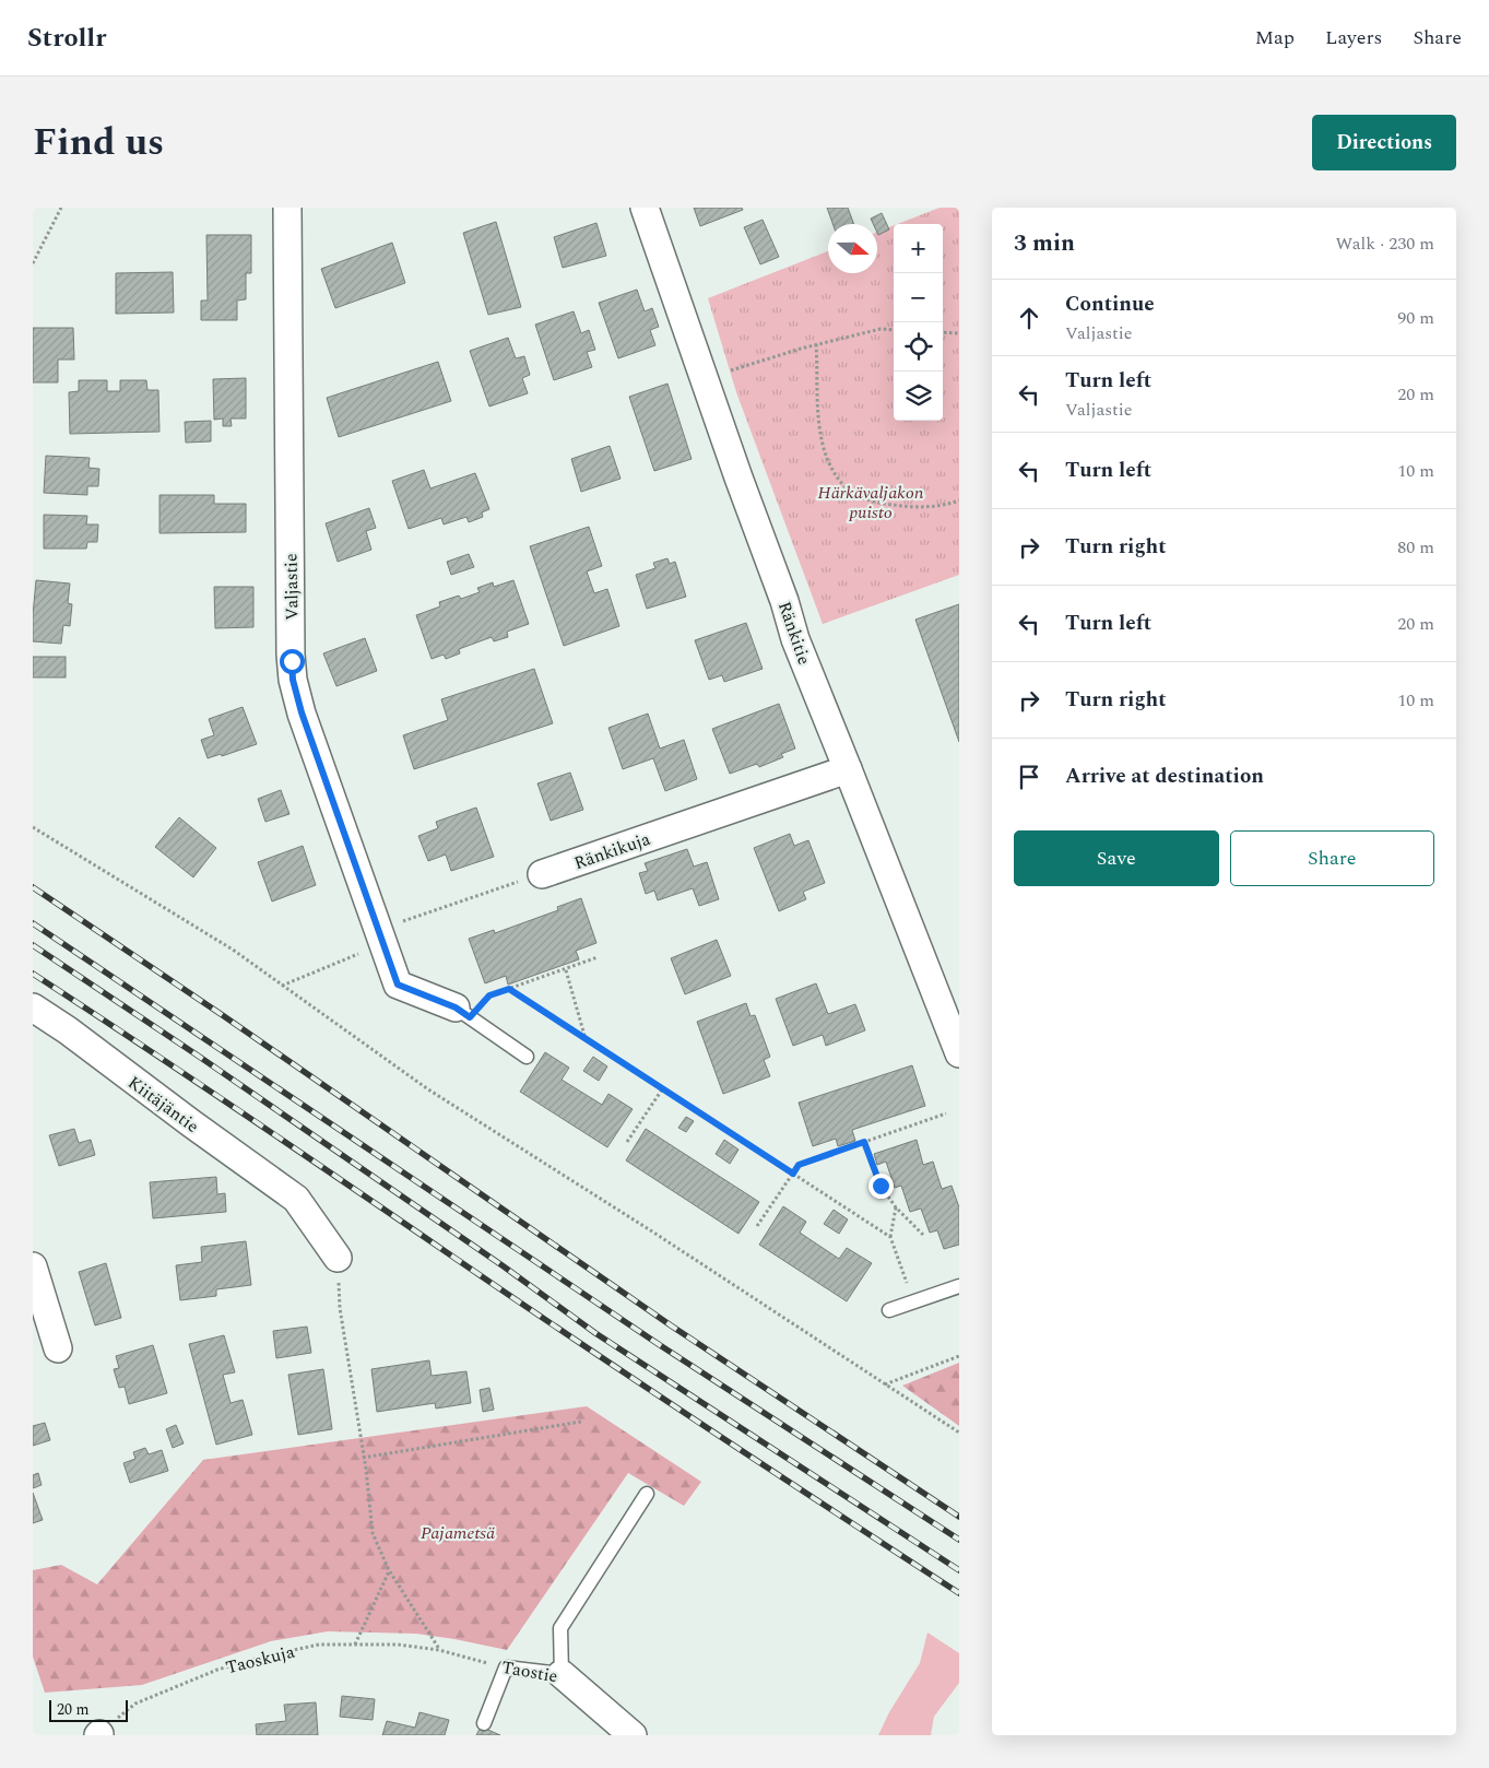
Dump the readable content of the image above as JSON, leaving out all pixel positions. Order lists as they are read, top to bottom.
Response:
{
  "streets": {
    "street": [
      "Valjastie",
      "Ränkitie",
      "Ränkikuja",
      "Kiitäjäntie",
      "Taostie"
    ],
    "path": ["Taoskuja"]
  },
  "crossings": [
    ["Ränkitie", "Ränkikuja"],
    ["Taoskuja", "Taostie"]
  ],
  "parks": ["Härkävaljakon puisto", "Pajametsä"],
  "scale_bar": "20 m",
  "north": "right",
  "page": {
    "header": "Strollr",
    "nav": ["Map", "Layers", "Share"],
    "title": "Find us",
    "buttons": [
      "Directions",
      ["Save", "Share"]
    ],
    "heading": ["3 min", "Walk · 230 m"],
    "map_buttons": ["+", "−"],
    "list": [
      ["Continue", "Valjastie", "90 m"],
      ["Turn left", "Valjastie", "20 m"],
      ["Turn left", "10 m"],
      ["Turn right", "80 m"],
      ["Turn left", "20 m"],
      ["Turn right", "10 m"],
      "Arrive at destination"
    ],
    "scale": "20 m"
  }
}
